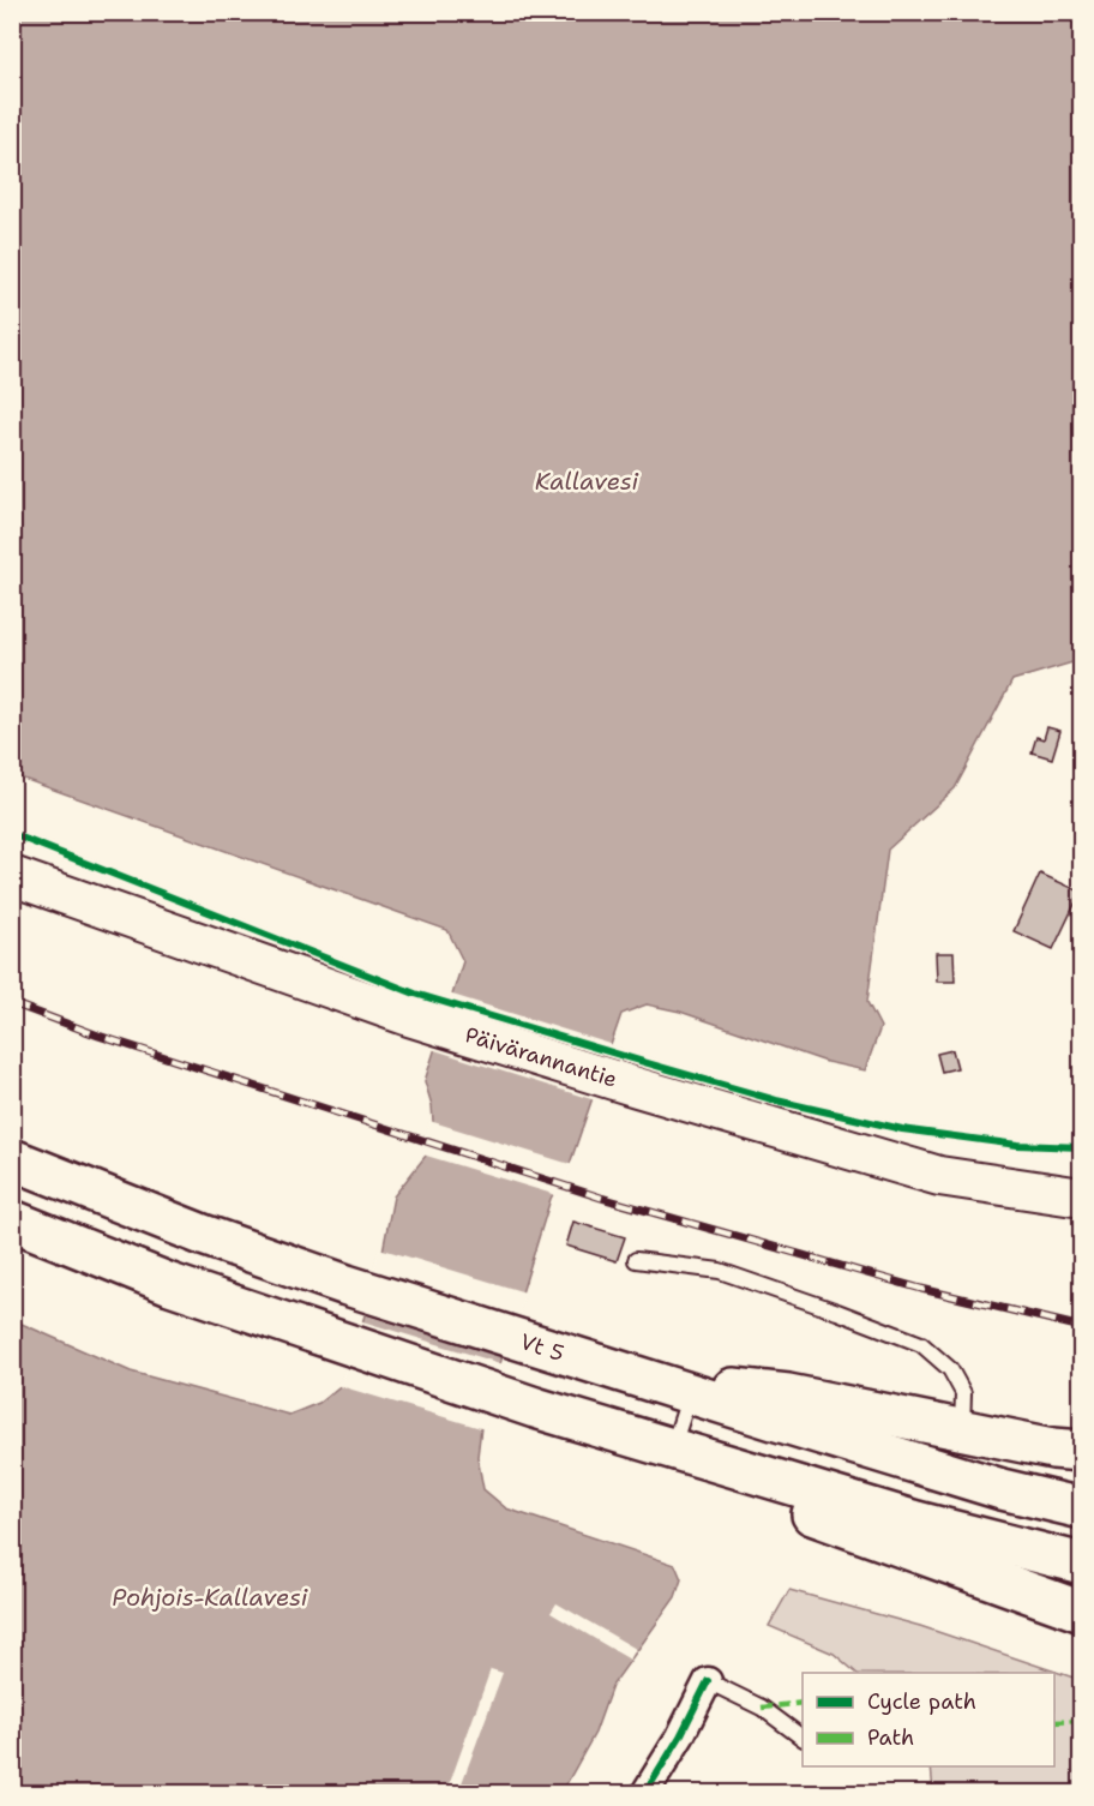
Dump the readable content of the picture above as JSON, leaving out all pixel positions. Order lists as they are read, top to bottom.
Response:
{
  "streets": {
    "highway": ["Vt 5"],
    "main road": ["Päivärannantie"]
  },
  "water": ["Kallavesi", "Pohjois-Kallavesi"],
  "legend": ["Cycle path", "Path"]
}
